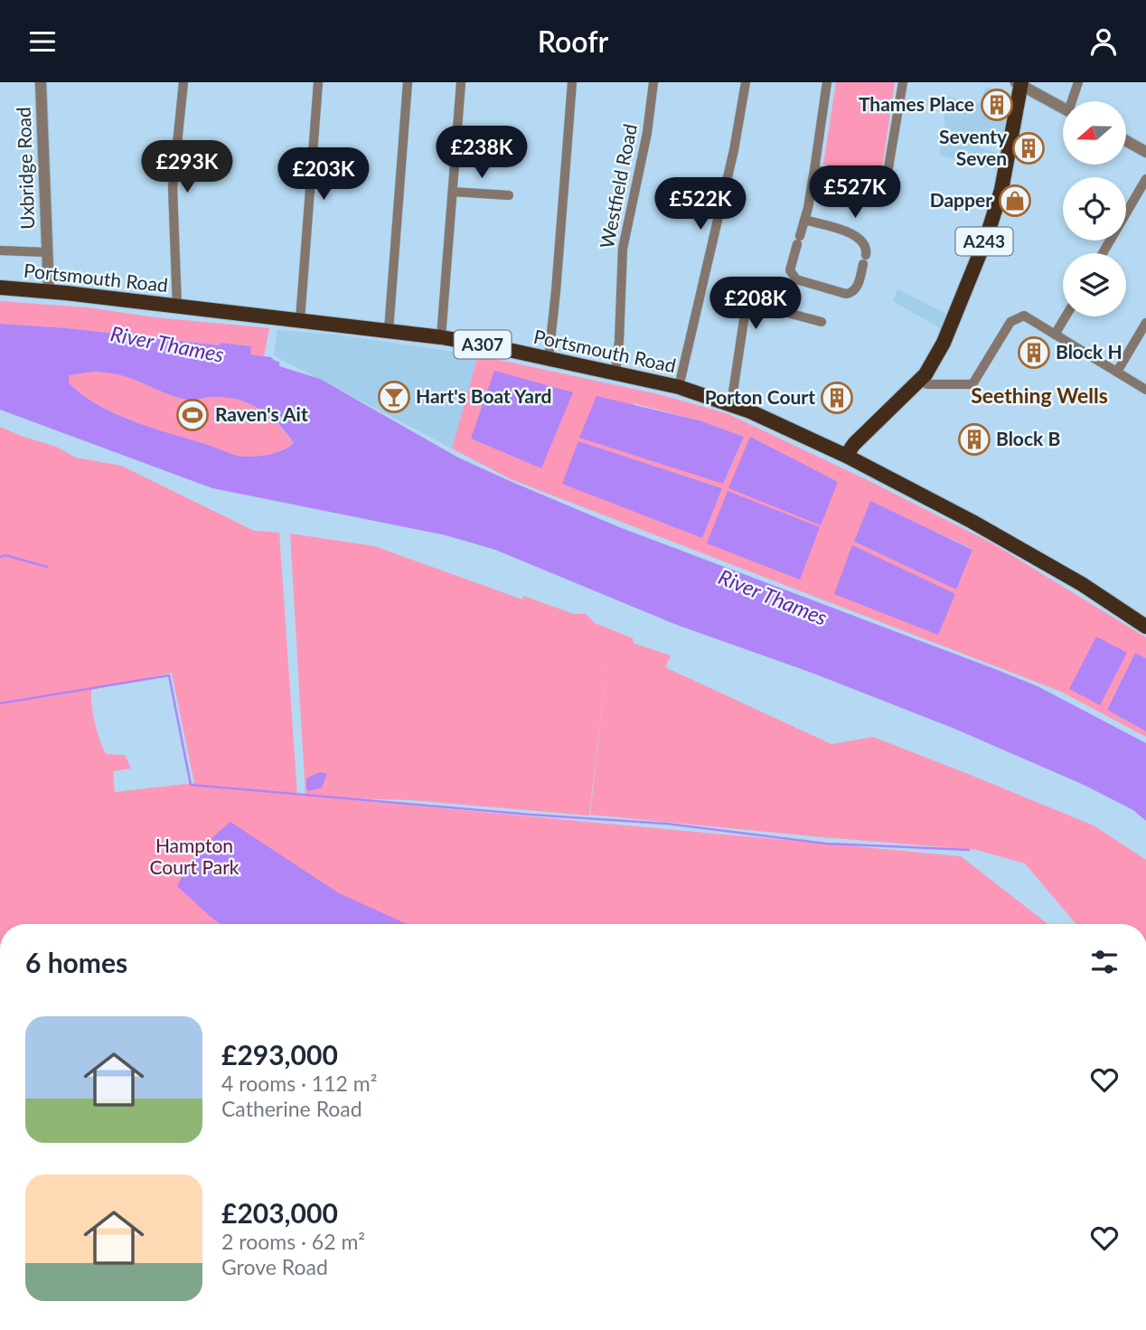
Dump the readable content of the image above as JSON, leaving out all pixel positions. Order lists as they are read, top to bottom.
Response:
{
  "streets": {
    "main road": ["A243", "Portsmouth Road", "A307"],
    "street": ["Uxbridge Road", "Westfield Road"]
  },
  "crossings": [
    ["Uxbridge Road", "Portsmouth Road"],
    ["Westfield Road", "Portsmouth Road"],
    ["A243", "Portsmouth Road"]
  ],
  "districts": ["Seething Wells"],
  "water": ["River Thames"],
  "parks": ["Hampton Court Park"],
  "places": {
    "building": [
      "Thames Place",
      "Seventy Seven",
      "Block H",
      "Porton Court",
      "Block B"
    ],
    "shop": ["Dapper"],
    "bar": ["Hart's Boat Yard"],
    "sports": ["Raven's Ait"]
  },
  "north": "left",
  "page": {
    "header": "Roofr",
    "price": [
      "£238K",
      "£293K",
      "£203K",
      "£527K",
      "£522K",
      "£208K"
    ],
    "heading": "6 homes",
    "list": [
      {
        "name": "£293,000",
        "note": "4 rooms · 112 m² · Catherine Road"
      },
      {
        "name": "£203,000",
        "note": "2 rooms · 62 m² · Grove Road"
      }
    ]
  }
}
